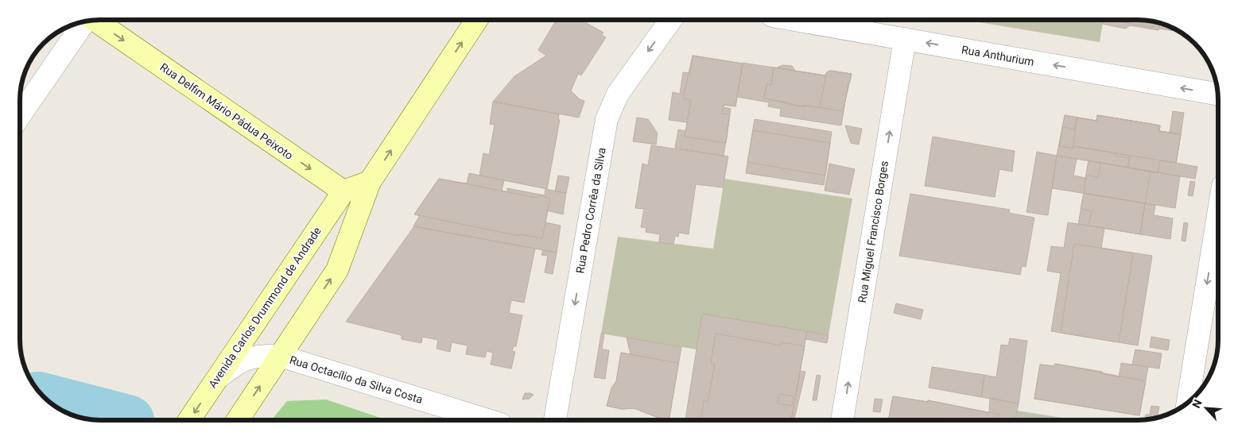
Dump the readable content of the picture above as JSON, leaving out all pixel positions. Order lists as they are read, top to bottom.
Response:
{
  "streets": {
    "main road": ["Rua Delfim Mário Pádua Peixoto", "Avenida Carlos Drummond de Andrade"],
    "street": [
      "Rua Anthurium",
      "Rua Pedro Corrêa da Silva",
      "Rua Miguel Francisco Borges",
      "Rua Octacílio da Silva Costa"
    ]
  },
  "crossings": [
    ["Rua Anthurium", "Rua Miguel Francisco Borges"],
    ["Rua Delfim Mário Pádua Peixoto", "Avenida Carlos Drummond de Andrade"],
    ["Avenida Carlos Drummond de Andrade", "Rua Octacílio da Silva Costa"]
  ],
  "one_way": [
    "Rua Anthurium",
    "Rua Delfim Mário Pádua Peixoto",
    "Rua Pedro Corrêa da Silva",
    "Rua Miguel Francisco Borges"
  ],
  "north": "top left"
}
